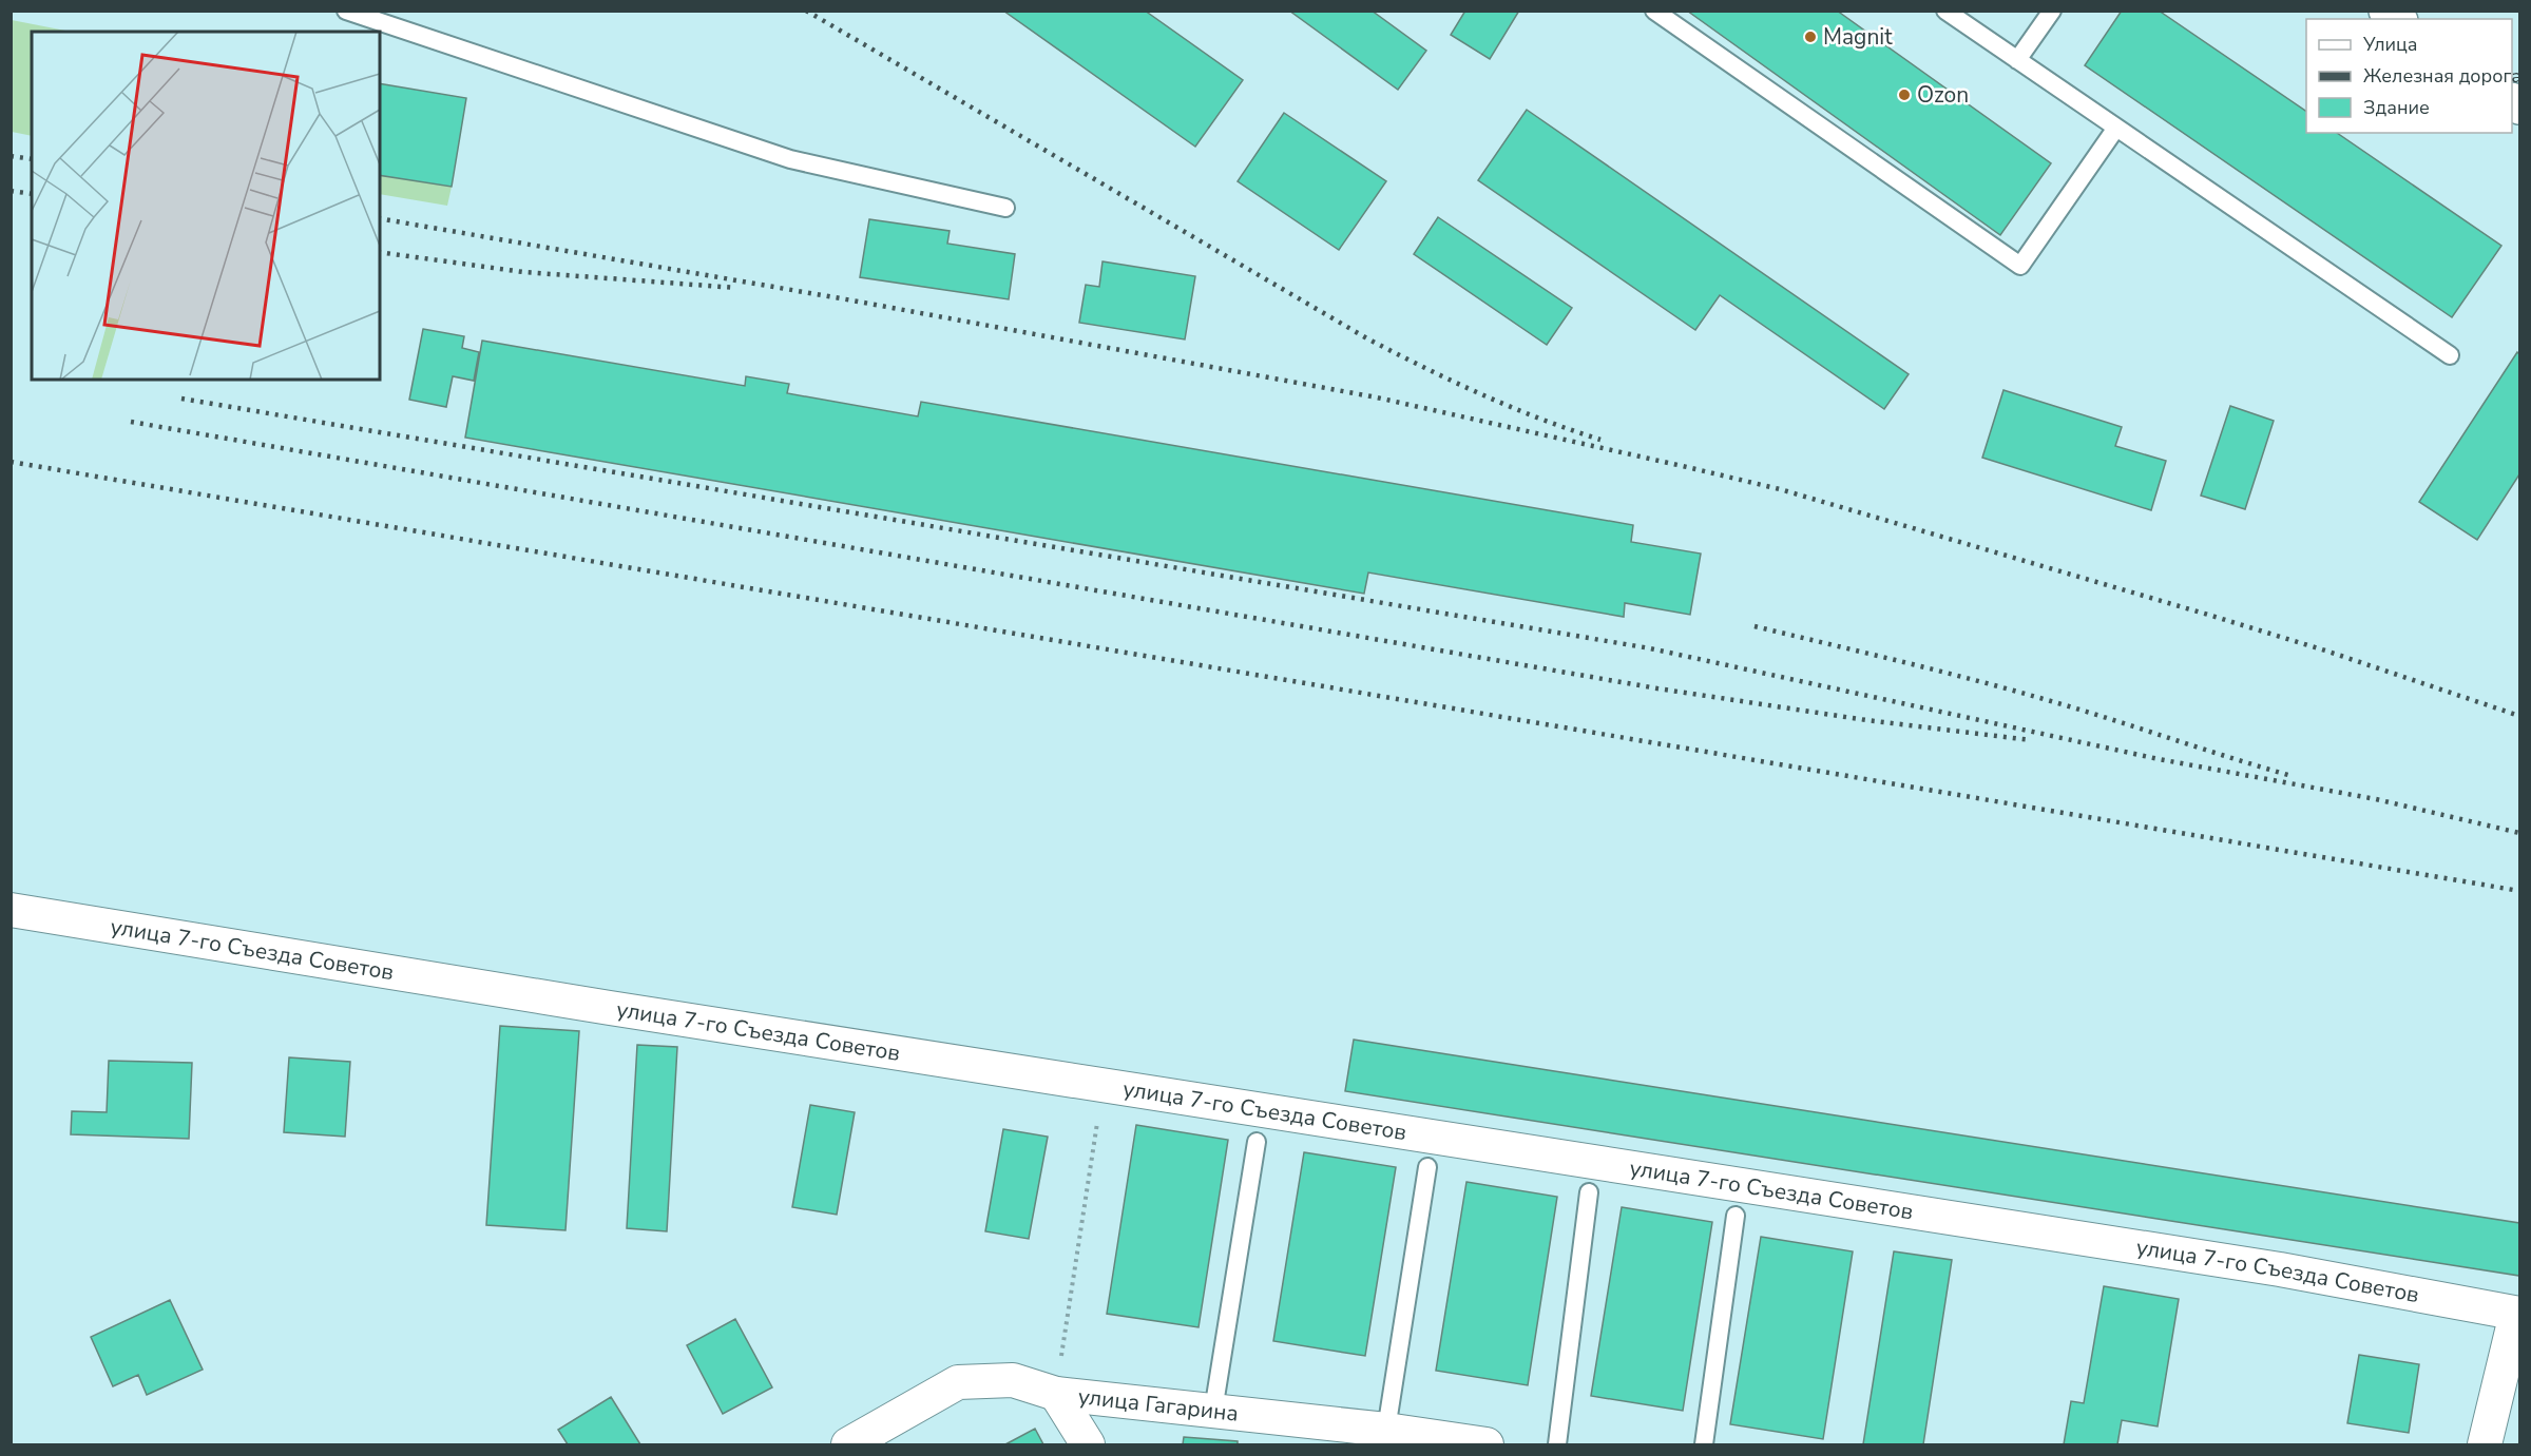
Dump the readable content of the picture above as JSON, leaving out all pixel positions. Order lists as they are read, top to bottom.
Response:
{
  "streets": {
    "street": ["улица 7-го Съезда Советов", "улица Гагарина"]
  },
  "places": ["Magnit", "Ozon"],
  "legend": ["Улица", "Железная дорога", "Здание"]
}
